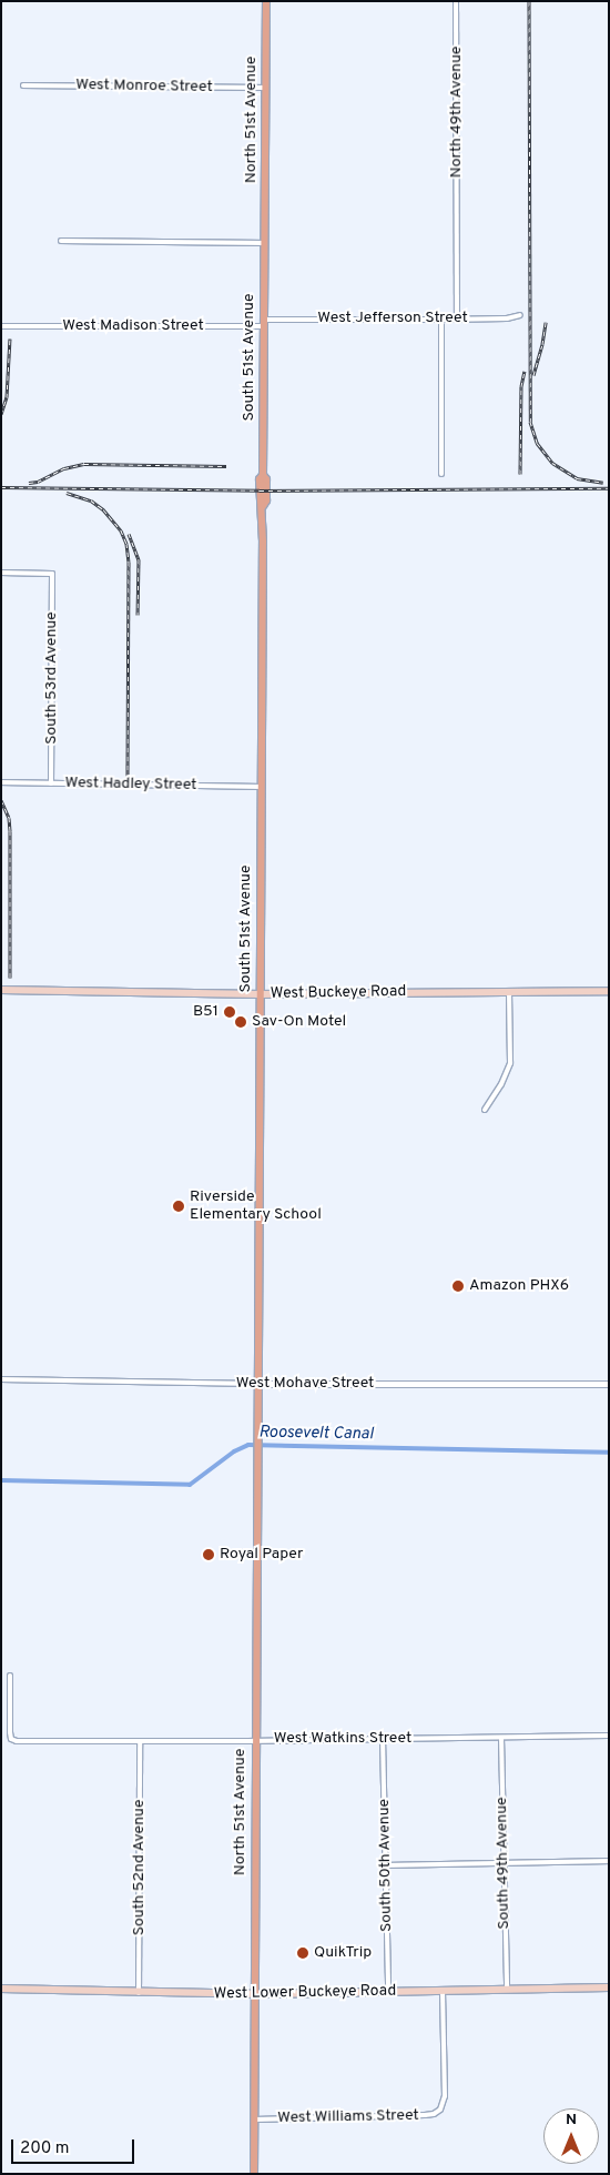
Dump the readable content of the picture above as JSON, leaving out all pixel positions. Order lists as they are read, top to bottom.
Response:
{
  "streets": {
    "main road": [
      "North 51st Avenue",
      "South 51st Avenue",
      "West Buckeye Road",
      "West Lower Buckeye Road"
    ],
    "street": [
      "West Monroe Street",
      "North 49th Avenue",
      "West Jefferson Street",
      "West Madison Street",
      "South 53rd Avenue",
      "West Hadley Street",
      "West Mohave Street",
      "West Watkins Street",
      "South 49th Avenue",
      "South 50th Avenue",
      "South 52nd Avenue",
      "West Williams Street"
    ]
  },
  "crossings": [
    ["West Monroe Street", "North 51st Avenue"],
    ["North 49th Avenue", "West Jefferson Street"],
    ["North 51st Avenue", "South 51st Avenue"],
    ["North 51st Avenue", "West Watkins Street"],
    ["North 51st Avenue", "West Lower Buckeye Road"],
    ["North 51st Avenue", "West Williams Street"],
    ["West Jefferson Street", "West Madison Street"],
    ["West Jefferson Street", "South 51st Avenue"],
    ["West Madison Street", "South 51st Avenue"],
    ["South 51st Avenue", "West Hadley Street"],
    ["South 51st Avenue", "West Buckeye Road"],
    ["South 51st Avenue", "West Mohave Street"],
    ["South 53rd Avenue", "West Hadley Street"],
    ["West Watkins Street", "South 49th Avenue"],
    ["West Watkins Street", "South 50th Avenue"],
    ["West Watkins Street", "South 52nd Avenue"],
    ["South 49th Avenue", "West Lower Buckeye Road"],
    ["South 50th Avenue", "West Lower Buckeye Road"],
    ["South 52nd Avenue", "West Lower Buckeye Road"],
    ["West Lower Buckeye Road", "West Williams Street"]
  ],
  "water": ["Roosevelt Canal"],
  "places": [
    "B51",
    "Sav-On Motel",
    "Riverside Elementary School",
    "Amazon PHX6",
    "Royal Paper",
    "QuikTrip"
  ],
  "scale_bar": "200 m",
  "north": "top"
}
